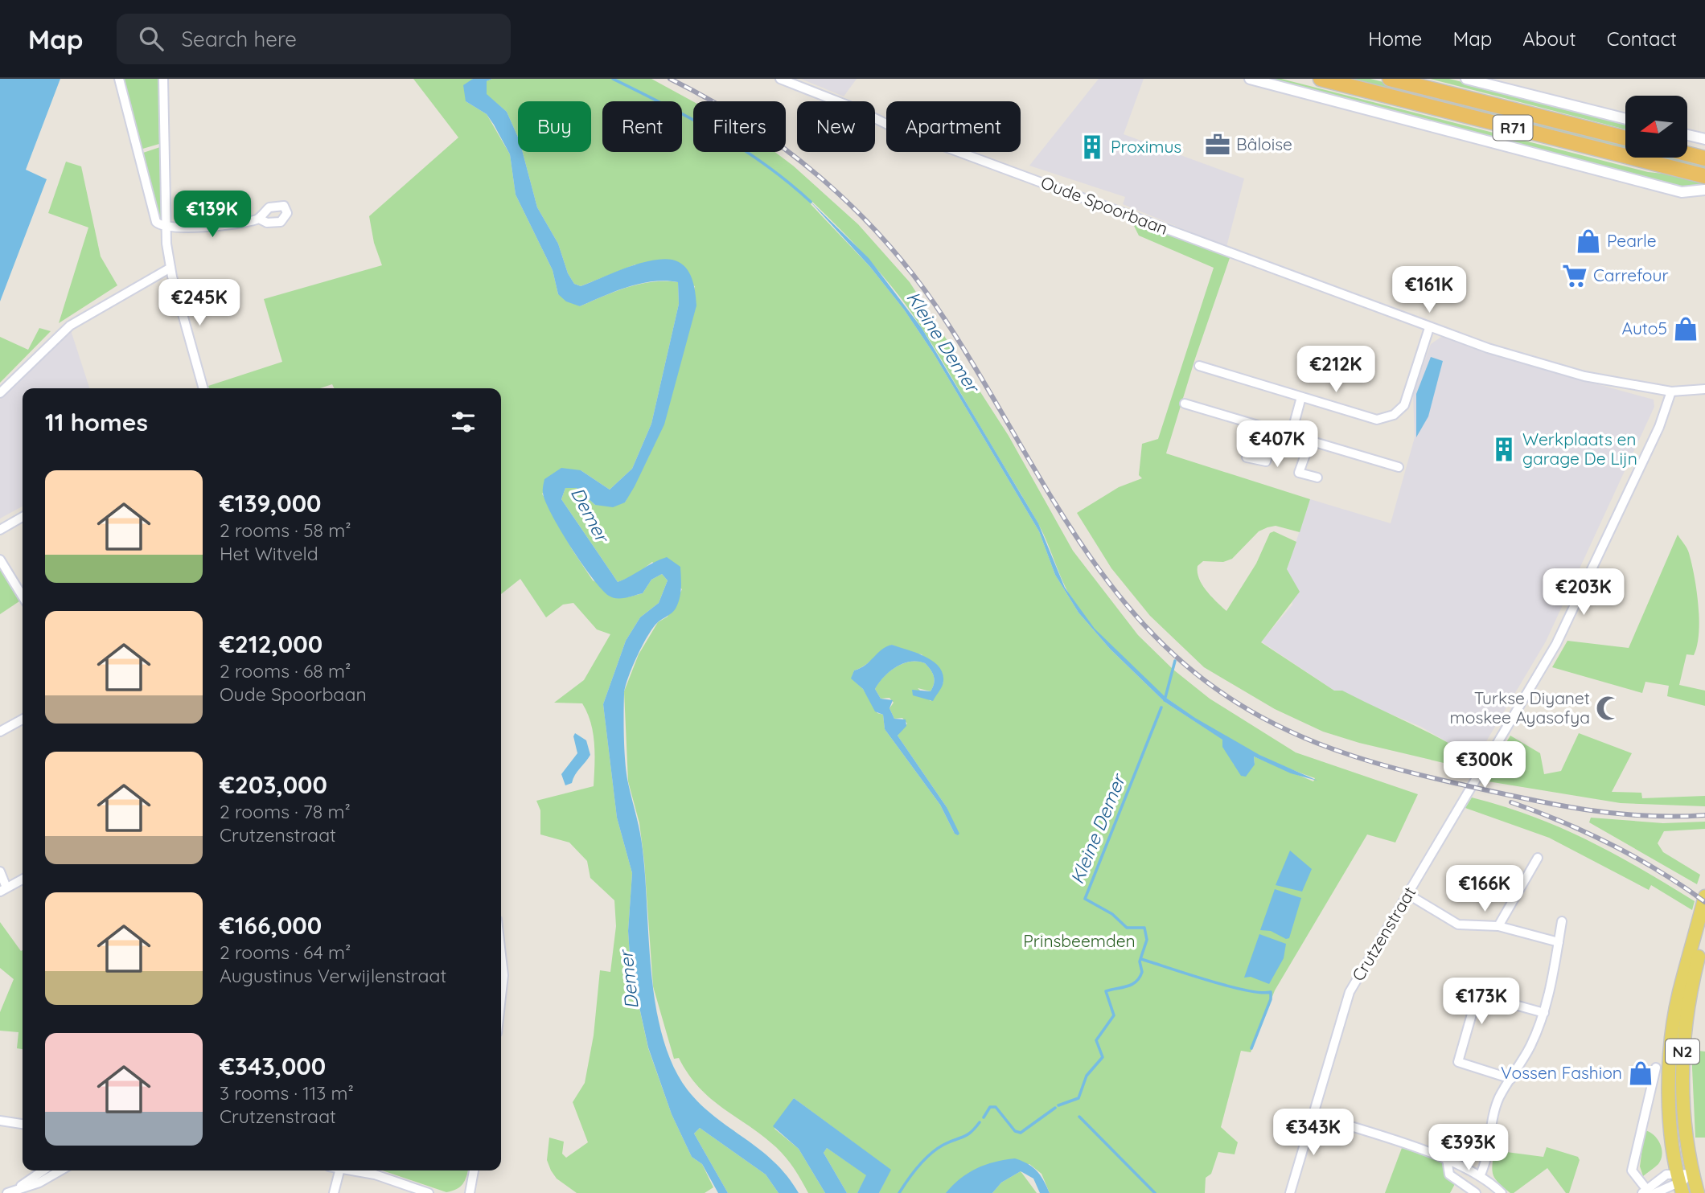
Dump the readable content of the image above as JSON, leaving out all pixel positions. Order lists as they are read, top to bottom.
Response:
{
  "streets": {
    "highway": ["R71"],
    "main road": ["N2"],
    "street": ["Oude Spoorbaan", "Crutzenstraat"]
  },
  "crossings": [
    ["Oude Spoorbaan", "Crutzenstraat"]
  ],
  "water": ["Kleine Demer", "Demer"],
  "parks": ["Prinsbeemden"],
  "places": {
    "office": ["Bâloise"],
    "building": ["Proximus", "Werkplaats en garage De Lijn"],
    "shop": ["Pearle", "Auto5", "Vossen Fashion"],
    "supermarket": ["Carrefour"],
    "mosque": ["Turkse Diyanet moskee Ayasofya"]
  },
  "north": "left",
  "page": {
    "header": "Map",
    "search": "Search here",
    "nav": [
      "Home",
      "Map",
      "About",
      "Contact"
    ],
    "chip": [
      "Buy",
      "Rent",
      "Filters",
      "New",
      "Apartment"
    ],
    "price": [
      "€139K",
      "€161K",
      "€245K",
      "€212K",
      "€407K",
      "€203K",
      "€300K",
      "€166K",
      "€173K",
      "€343K",
      "€393K"
    ],
    "heading": "11 homes",
    "list": [
      {
        "name": "€139,000",
        "note": "2 rooms · 58 m² · Het Witveld"
      },
      {
        "name": "€212,000",
        "note": "2 rooms · 68 m² · Oude Spoorbaan"
      },
      {
        "name": "€203,000",
        "note": "2 rooms · 78 m² · Crutzenstraat"
      },
      {
        "name": "€166,000",
        "note": "2 rooms · 64 m² · Augustinus Verwijlenstraat"
      },
      {
        "name": "€343,000",
        "note": "3 rooms · 113 m² · Crutzenstraat"
      }
    ]
  }
}
